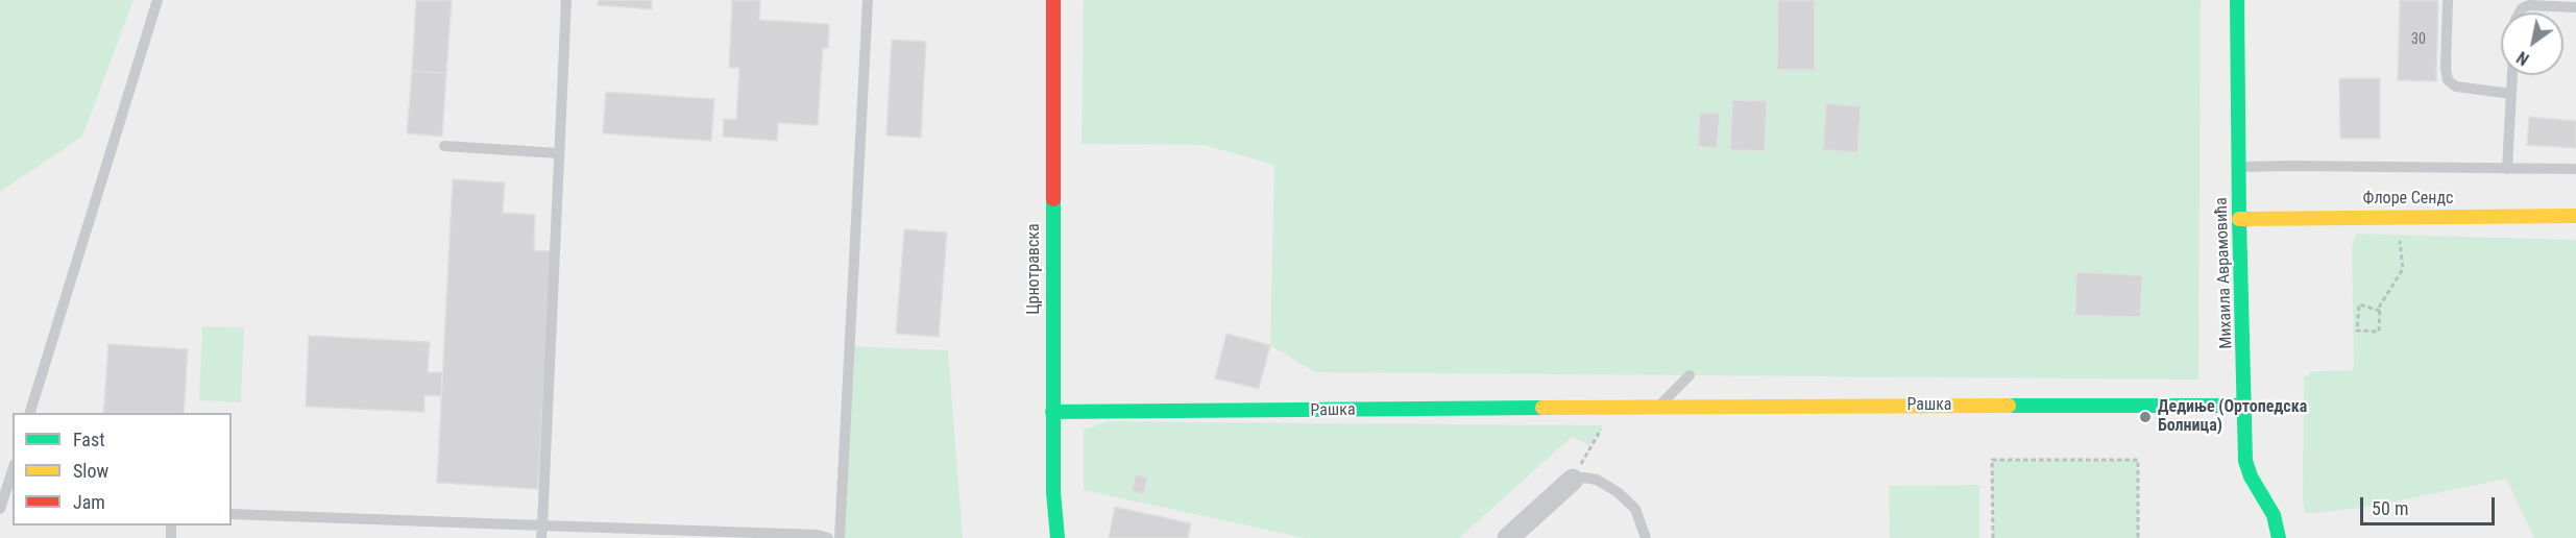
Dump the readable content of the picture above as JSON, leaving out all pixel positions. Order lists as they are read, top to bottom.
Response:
{
  "streets": {
    "street": [
      "Флоре Сендс",
      "Црнотравска",
      "Михаила Аврамовића",
      "Рашка"
    ]
  },
  "crossings": [
    ["Флоре Сендс", "Михаила Аврамовића"],
    ["Црнотравска", "Рашка"],
    ["Михаила Аврамовића", "Рашка"]
  ],
  "places": ["Дедиње (Ортопедска Болница)"],
  "house_numbers": ["30"],
  "legend": ["Fast", "Slow", "Jam"],
  "scale_bar": "50 m",
  "north": "bottom left"
}
